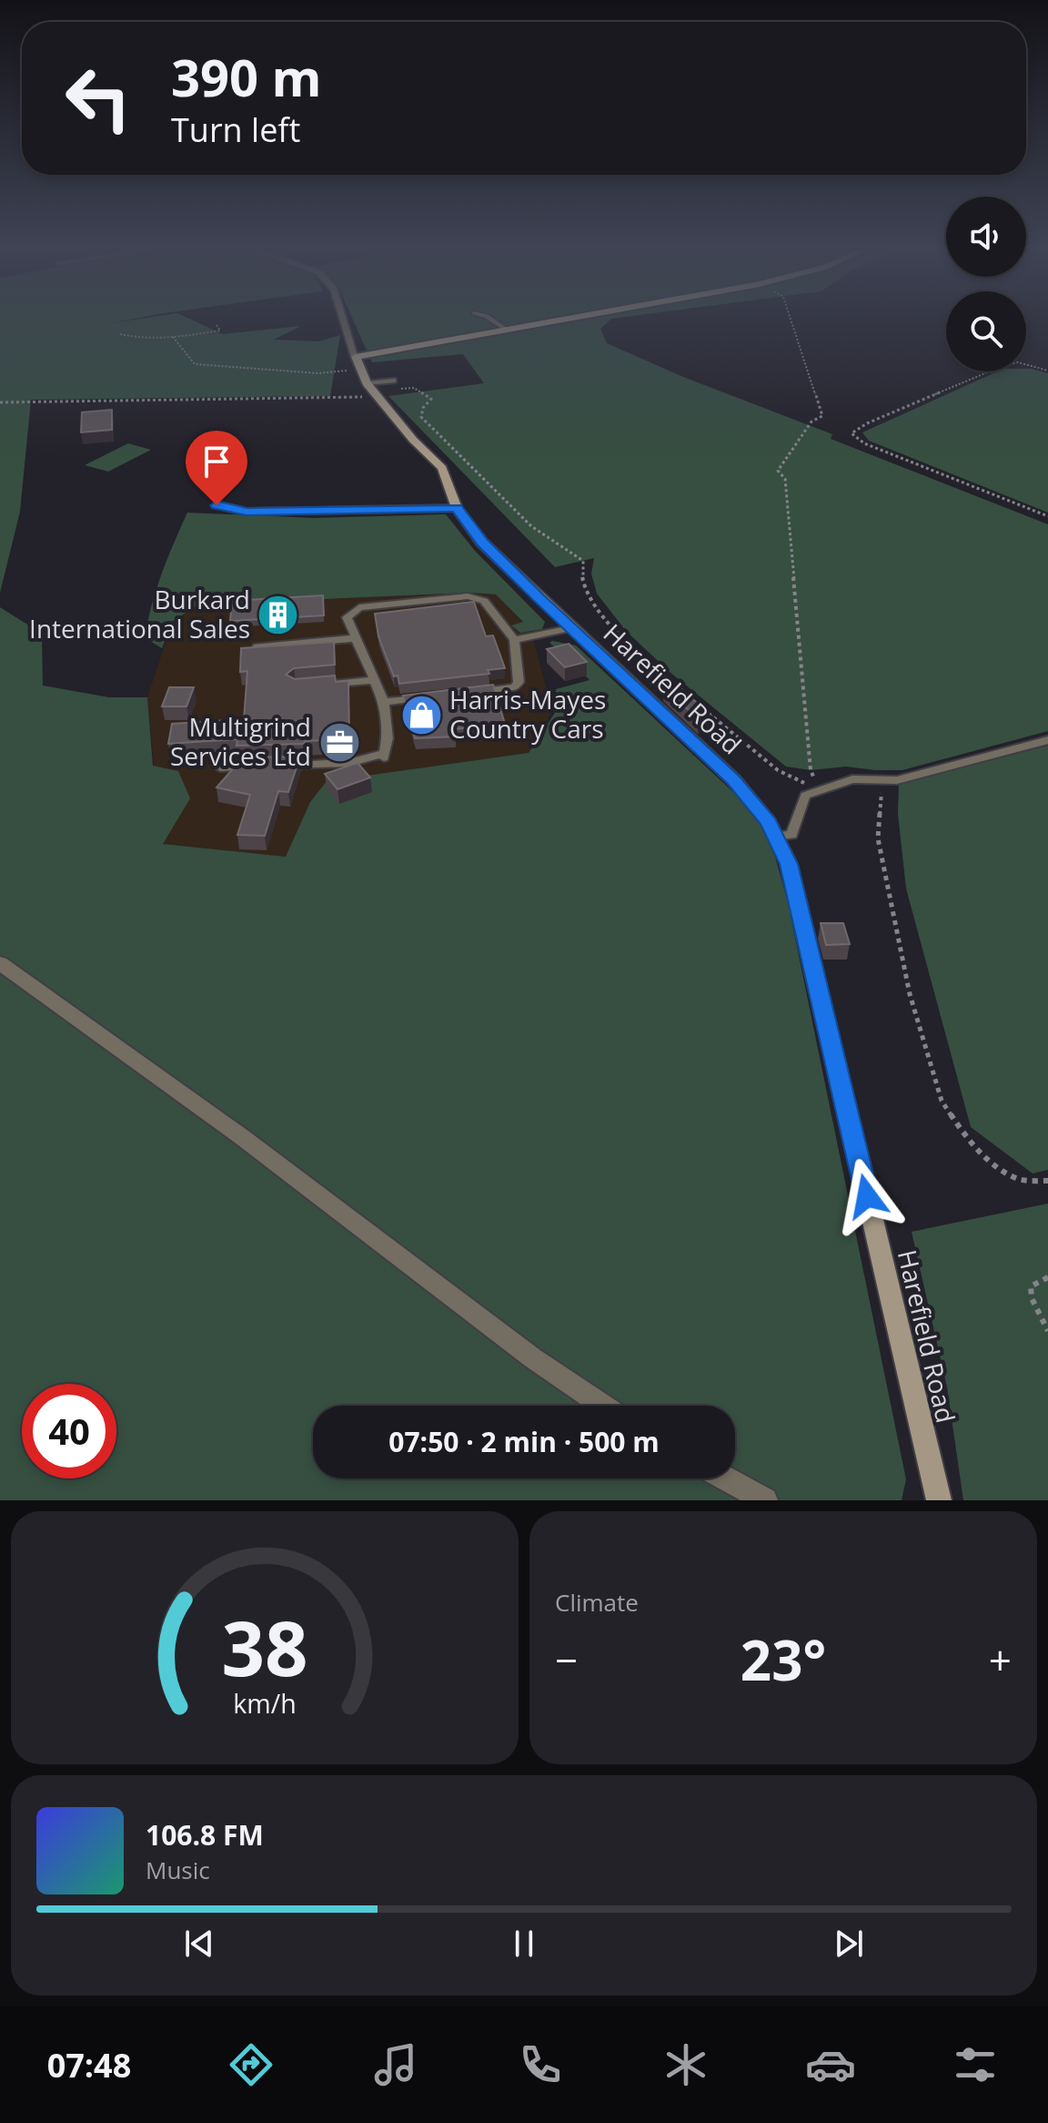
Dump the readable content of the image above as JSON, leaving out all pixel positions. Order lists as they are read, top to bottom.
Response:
{
  "streets": {
    "street": ["Harefield Road"]
  },
  "places": {
    "building": ["Burkard International Sales"],
    "shop": ["Harris-Mayes Country Cars"],
    "office": ["Multigrind Services Ltd"]
  },
  "page": {
    "turn": ["390 m", "Turn left"],
    "limit": "40",
    "trip": "07:50 · 2 min · 500 m",
    "tile": "Climate",
    "heat": ["−", "23°", "+"],
    "song": ["106.8 FM", "Music"],
    "tabs": "07:48",
    "gauge": ["38", "km/h"]
  }
}
